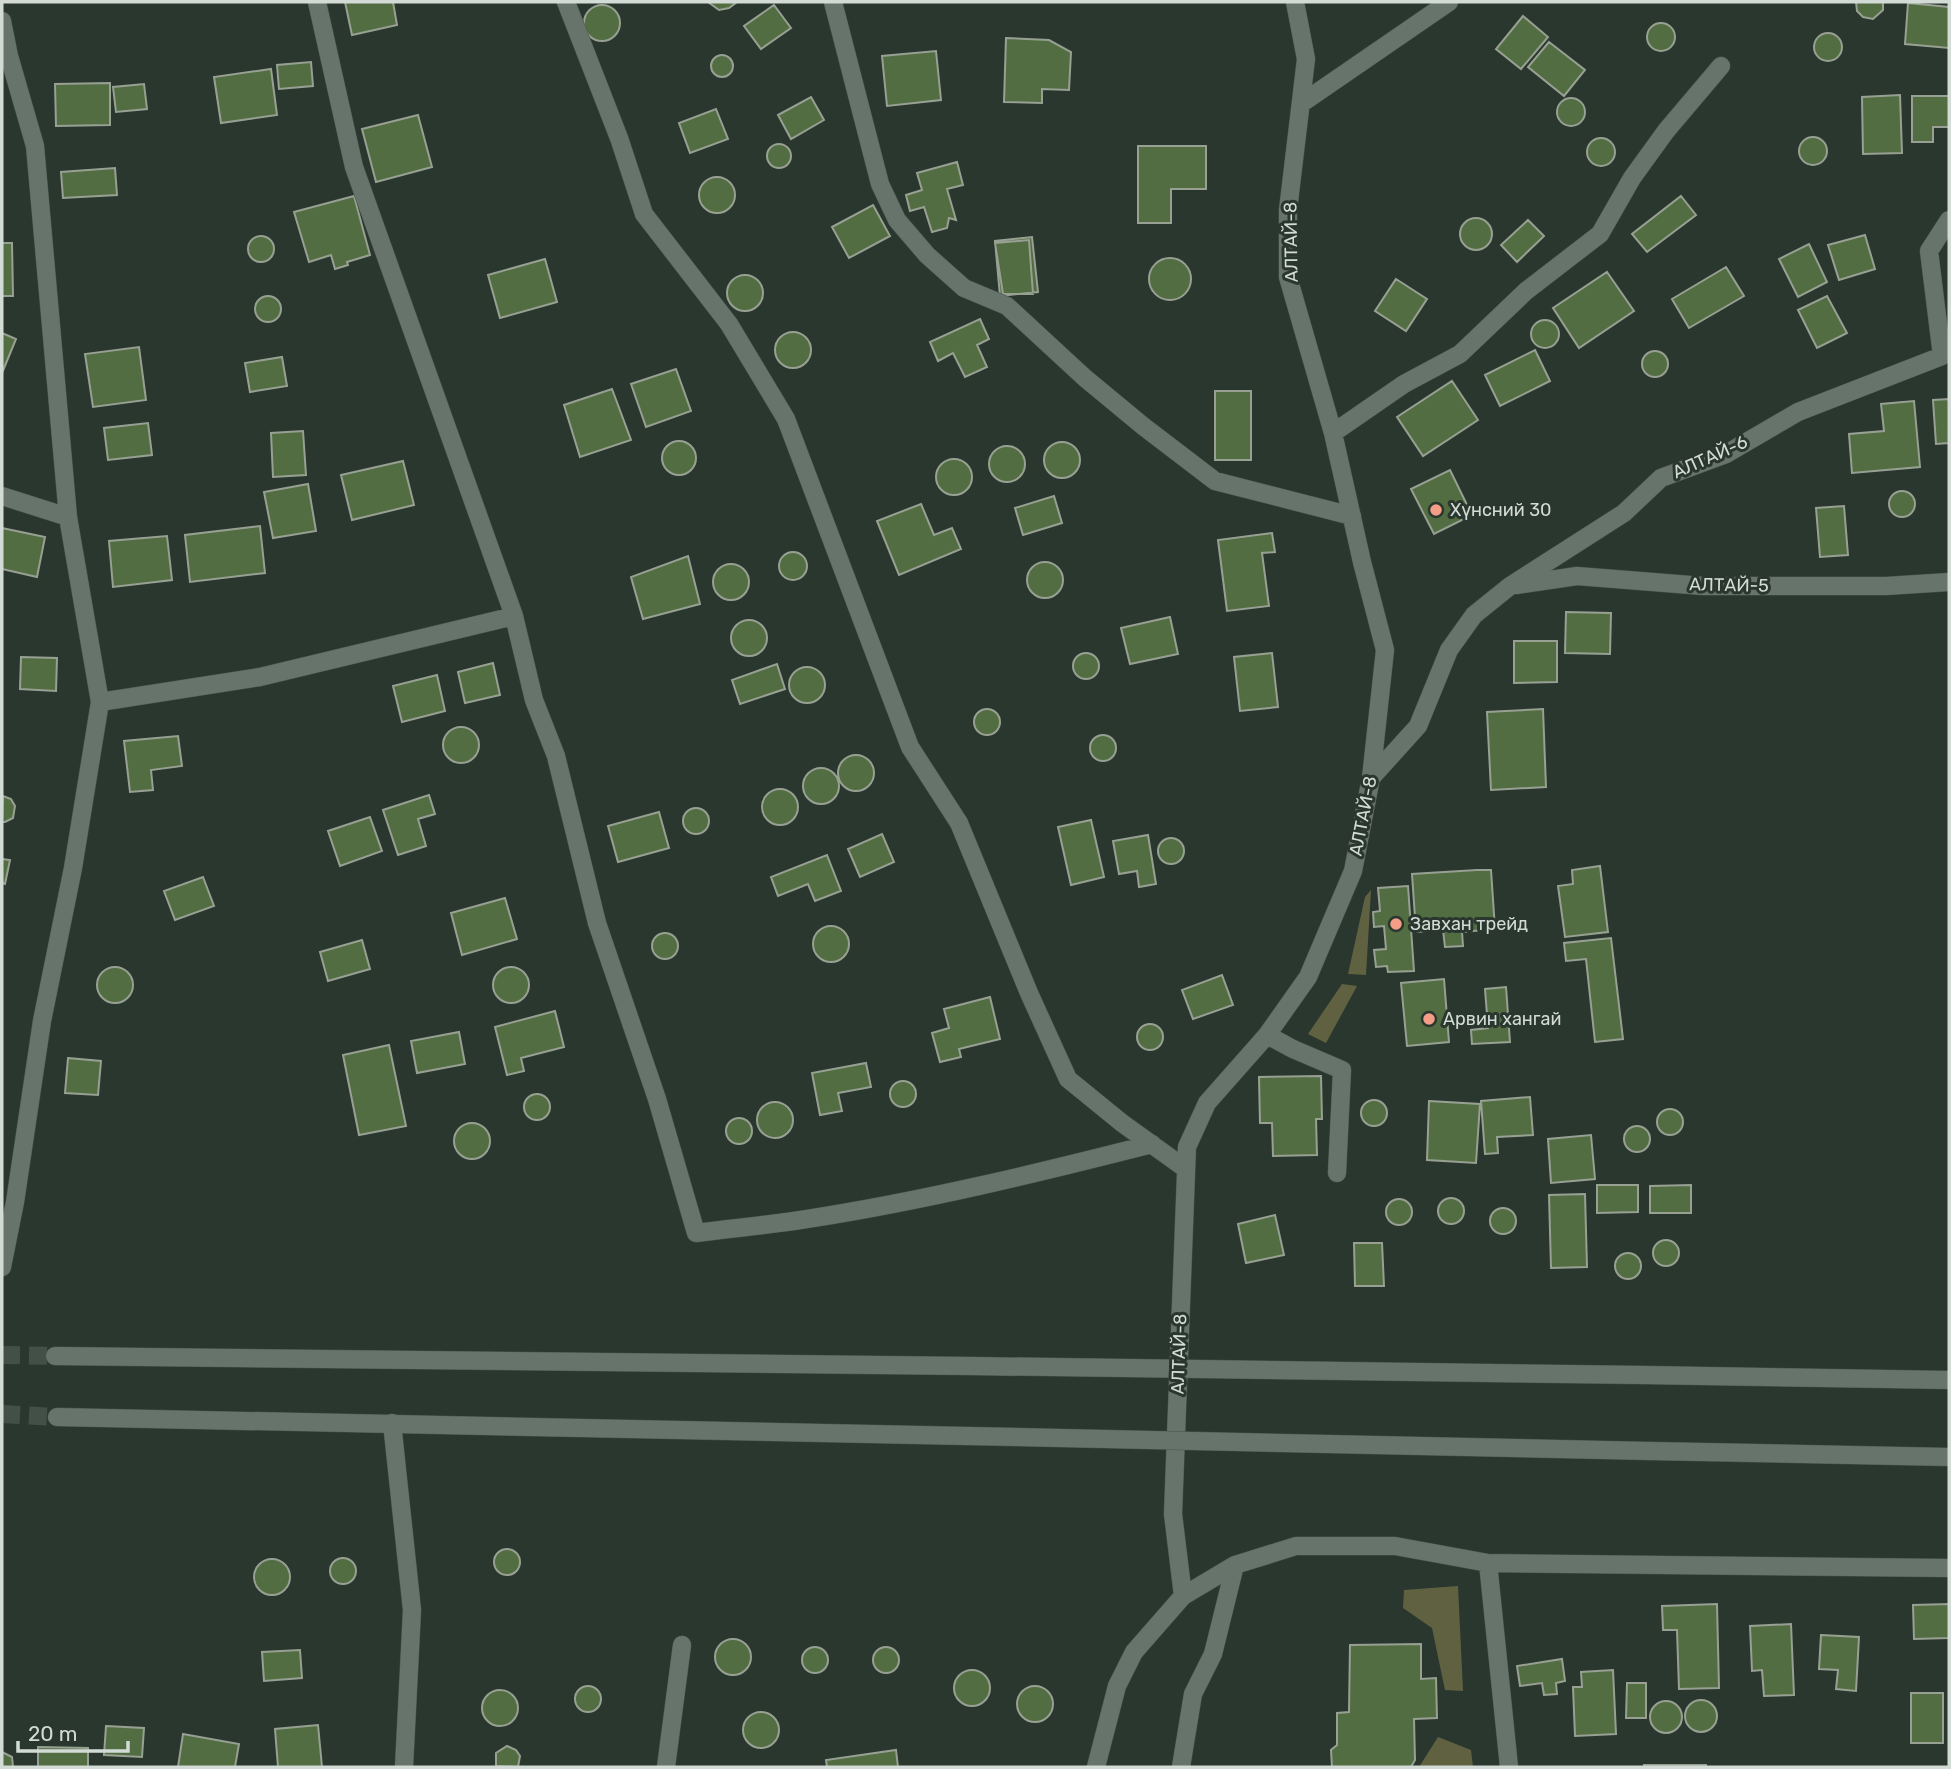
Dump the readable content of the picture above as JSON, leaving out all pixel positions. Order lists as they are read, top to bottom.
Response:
{
  "streets": {
    "street": ["АЛТАЙ-8", "АЛТАЙ-6", "АЛТАЙ-5"]
  },
  "crossings": [
    ["АЛТАЙ-8", "АЛТАЙ-6"],
    ["АЛТАЙ-6", "АЛТАЙ-5"]
  ],
  "places": ["Хүнсний 30", "Завхан трейд", "Арвин хангай"],
  "scale_bar": "20 m"
}
